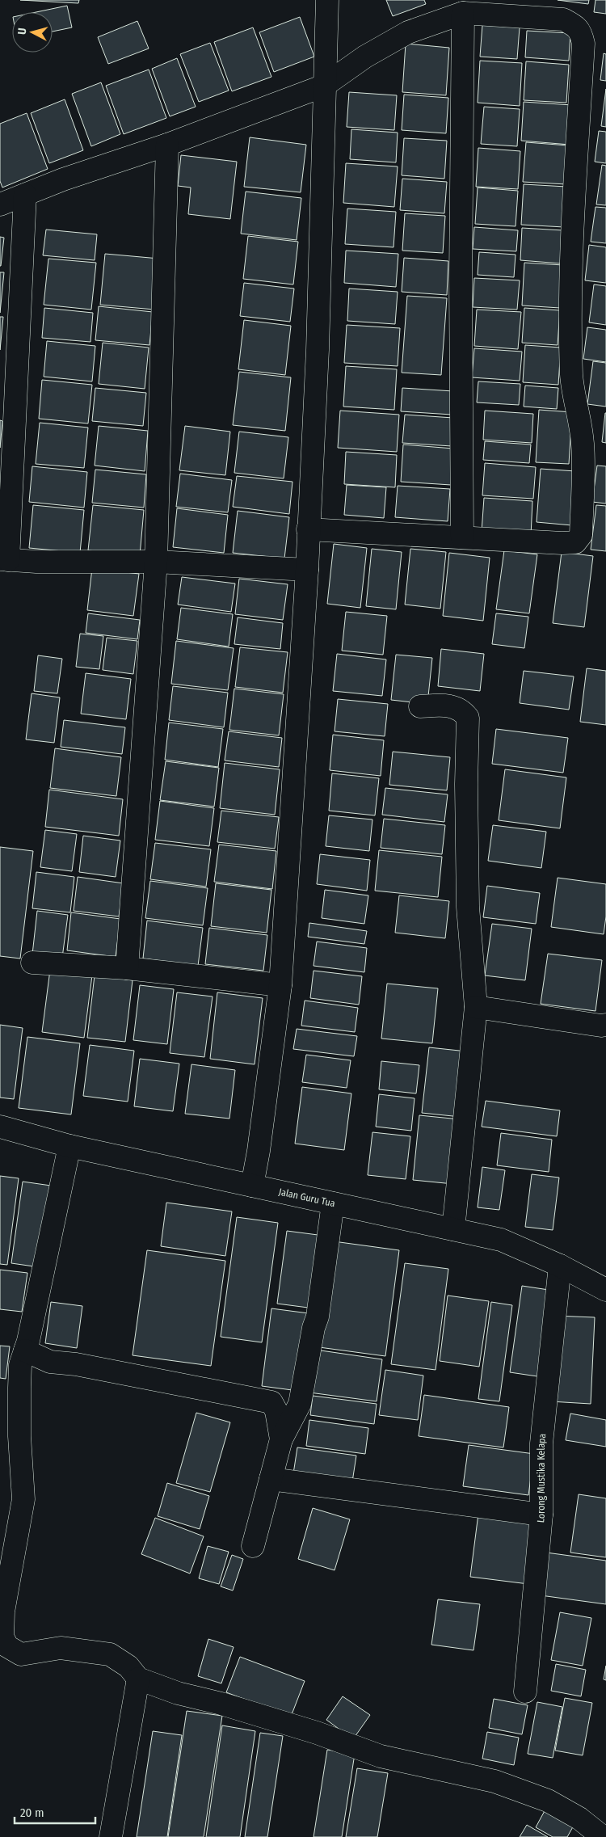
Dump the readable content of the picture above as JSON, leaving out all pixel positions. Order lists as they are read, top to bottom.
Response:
{
  "streets": {
    "street": ["Jalan Guru Tua", "Lorong Mustika Kelapa"]
  },
  "crossings": [
    ["Jalan Guru Tua", "Lorong Mustika Kelapa"]
  ],
  "scale_bar": "20 m",
  "north": "left"
}
